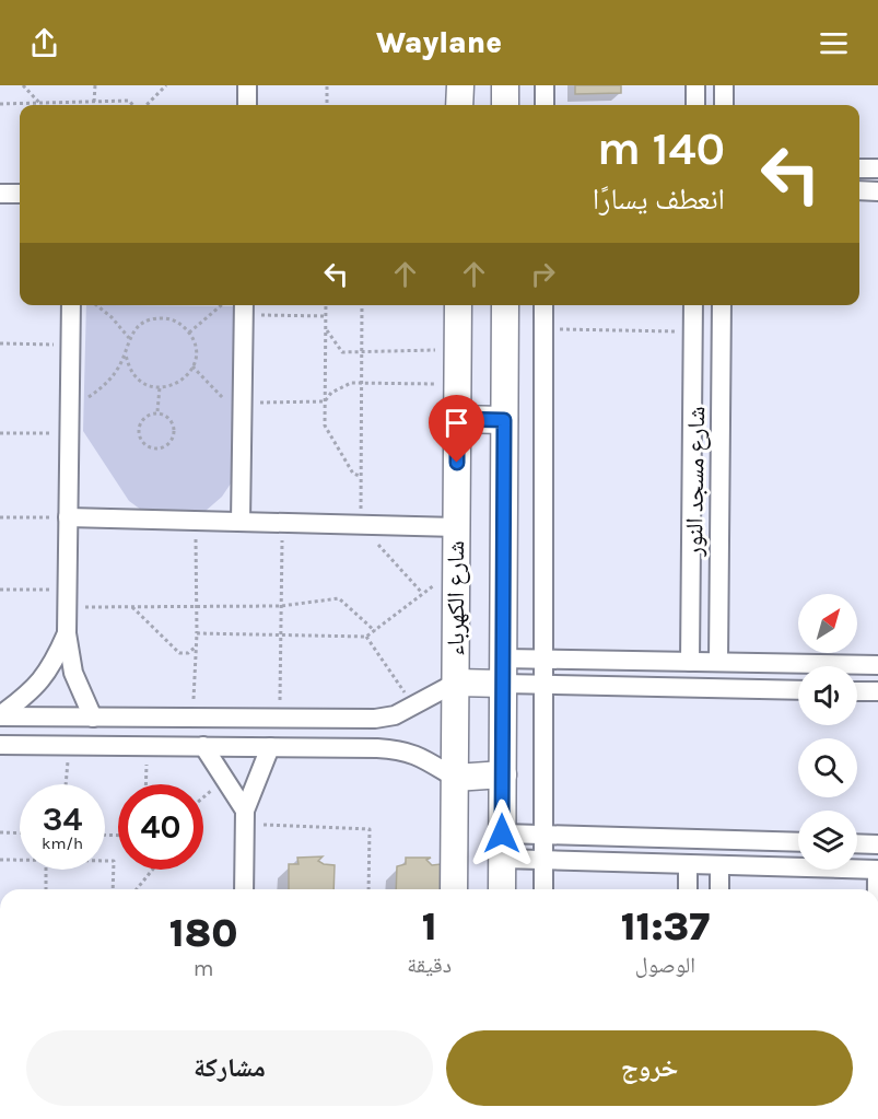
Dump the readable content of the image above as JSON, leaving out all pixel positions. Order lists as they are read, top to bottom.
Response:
{
  "streets": {
    "street": ["شارع مسجد النور", "شارع الكهرباء"]
  },
  "north": "top right",
  "page": {
    "header": "Waylane",
    "turn": ["140 m", "انعطف يسارًا"],
    "speed": "34 km/h",
    "limit": "40",
    "eta": [
      "11:37",
      "الوصول",
      "1",
      "دقيقة",
      "180",
      "m"
    ],
    "buttons": ["خروج", "مشاركة"]
  }
}
